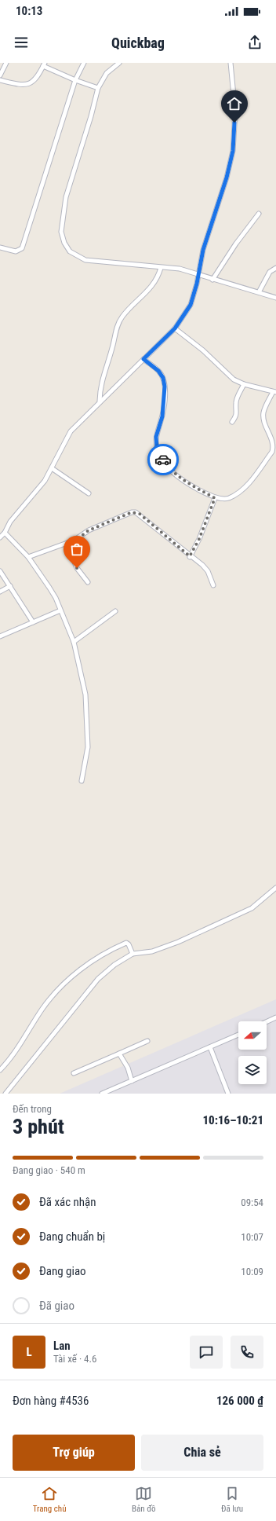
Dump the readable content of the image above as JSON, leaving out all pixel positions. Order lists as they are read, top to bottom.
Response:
{
  "north": "left",
  "page": {
    "status": "10:13",
    "header": "Quickbag",
    "heading": ["3 phút", "Đến trong", "10:16–10:21"],
    "panel": [
      "Lan",
      "Tài xế · 4.6",
      "Đơn hàng #4536",
      "126 000 ₫"
    ],
    "bar": "Đang giao · 540 m",
    "list": [
      ["Đã xác nhận", "09:54"],
      ["Đang chuẩn bị", "10:07"],
      ["Đang giao", "10:09"],
      "Đã giao"
    ],
    "round": "L",
    "buttons": ["Trợ giúp", "Chia sẻ"],
    "tabs": ["Trang chủ", "Bản đồ", "Đã lưu"]
  }
}
